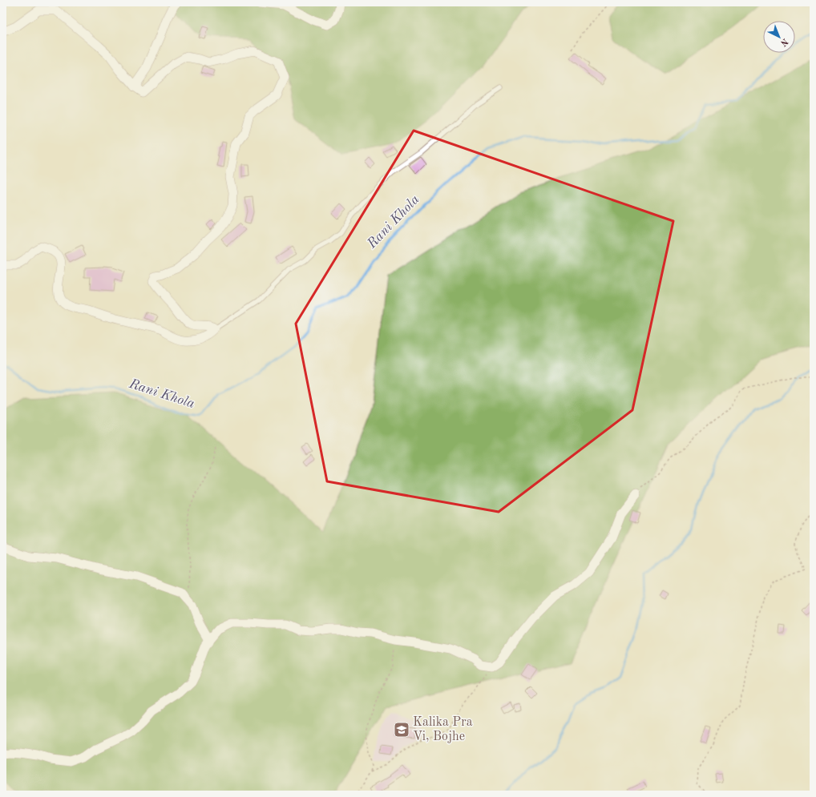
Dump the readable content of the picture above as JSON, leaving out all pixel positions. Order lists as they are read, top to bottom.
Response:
{
  "water": ["Rani Khola"],
  "places": {
    "school or university": ["Kalika Pra Vi, Bojhe"]
  },
  "north": "bottom right"
}
